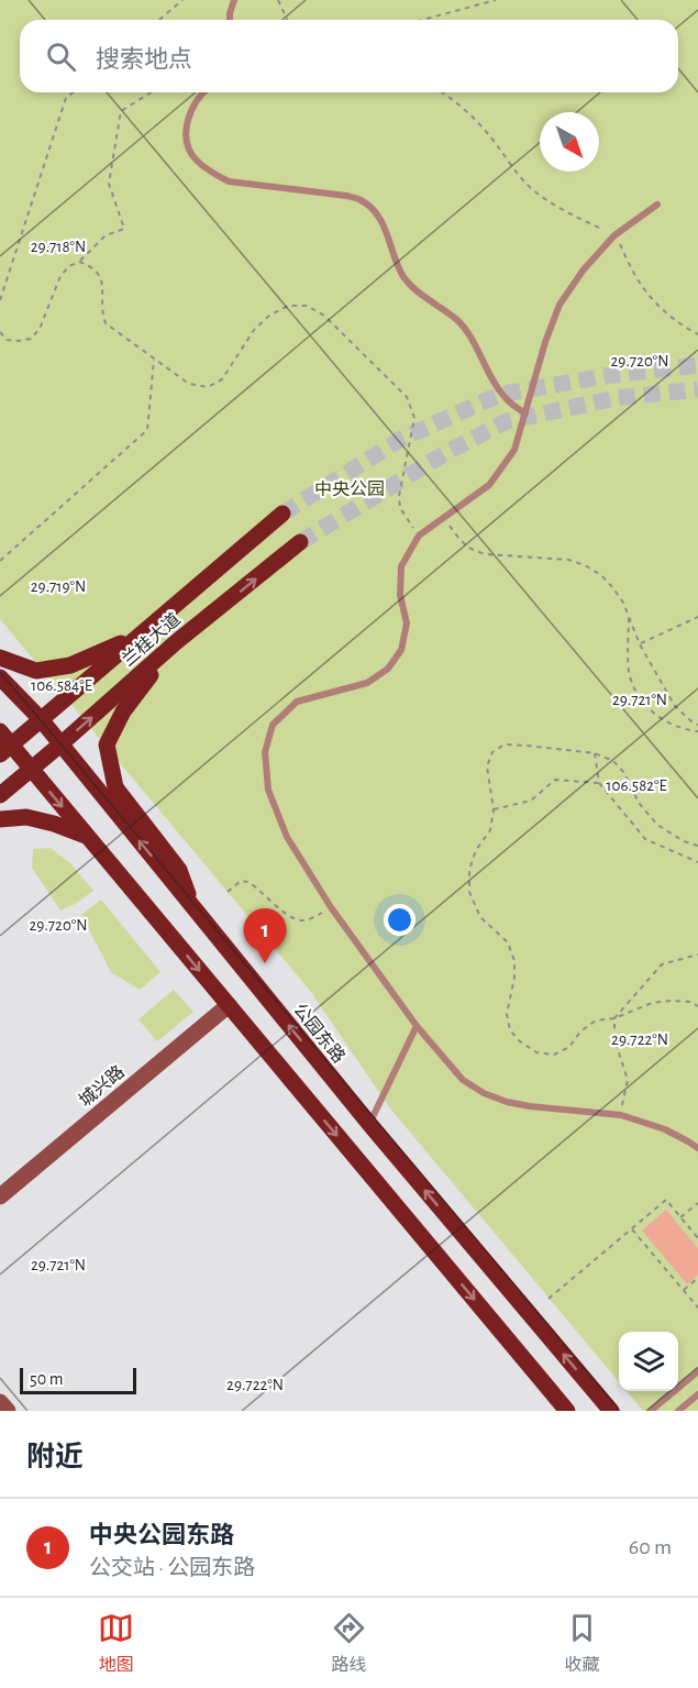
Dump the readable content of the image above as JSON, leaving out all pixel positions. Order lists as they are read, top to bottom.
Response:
{
  "streets": {
    "main road": ["兰桂大道", "公园东路"],
    "street": ["城兴路"]
  },
  "crossings": [
    ["兰桂大道", "公园东路"]
  ],
  "parks": ["中央公园"],
  "scale_bar": "50 m",
  "north": "bottom right",
  "page": {
    "search": "搜索地点",
    "pins": "1",
    "scale": "50 m",
    "heading": "附近",
    "list": [
      {
        "mark": "1",
        "name": "中央公园东路",
        "note": "公交站 · 公园东路",
        "value": "60 m"
      }
    ],
    "nav": ["地图", "路线", "收藏"]
  },
  "coordinates": [
    "29.718°N",
    "29.720°N",
    "29.719°N",
    "106.584°E",
    "29.721°N",
    "106.582°E",
    "29.722°N"
  ]
}
